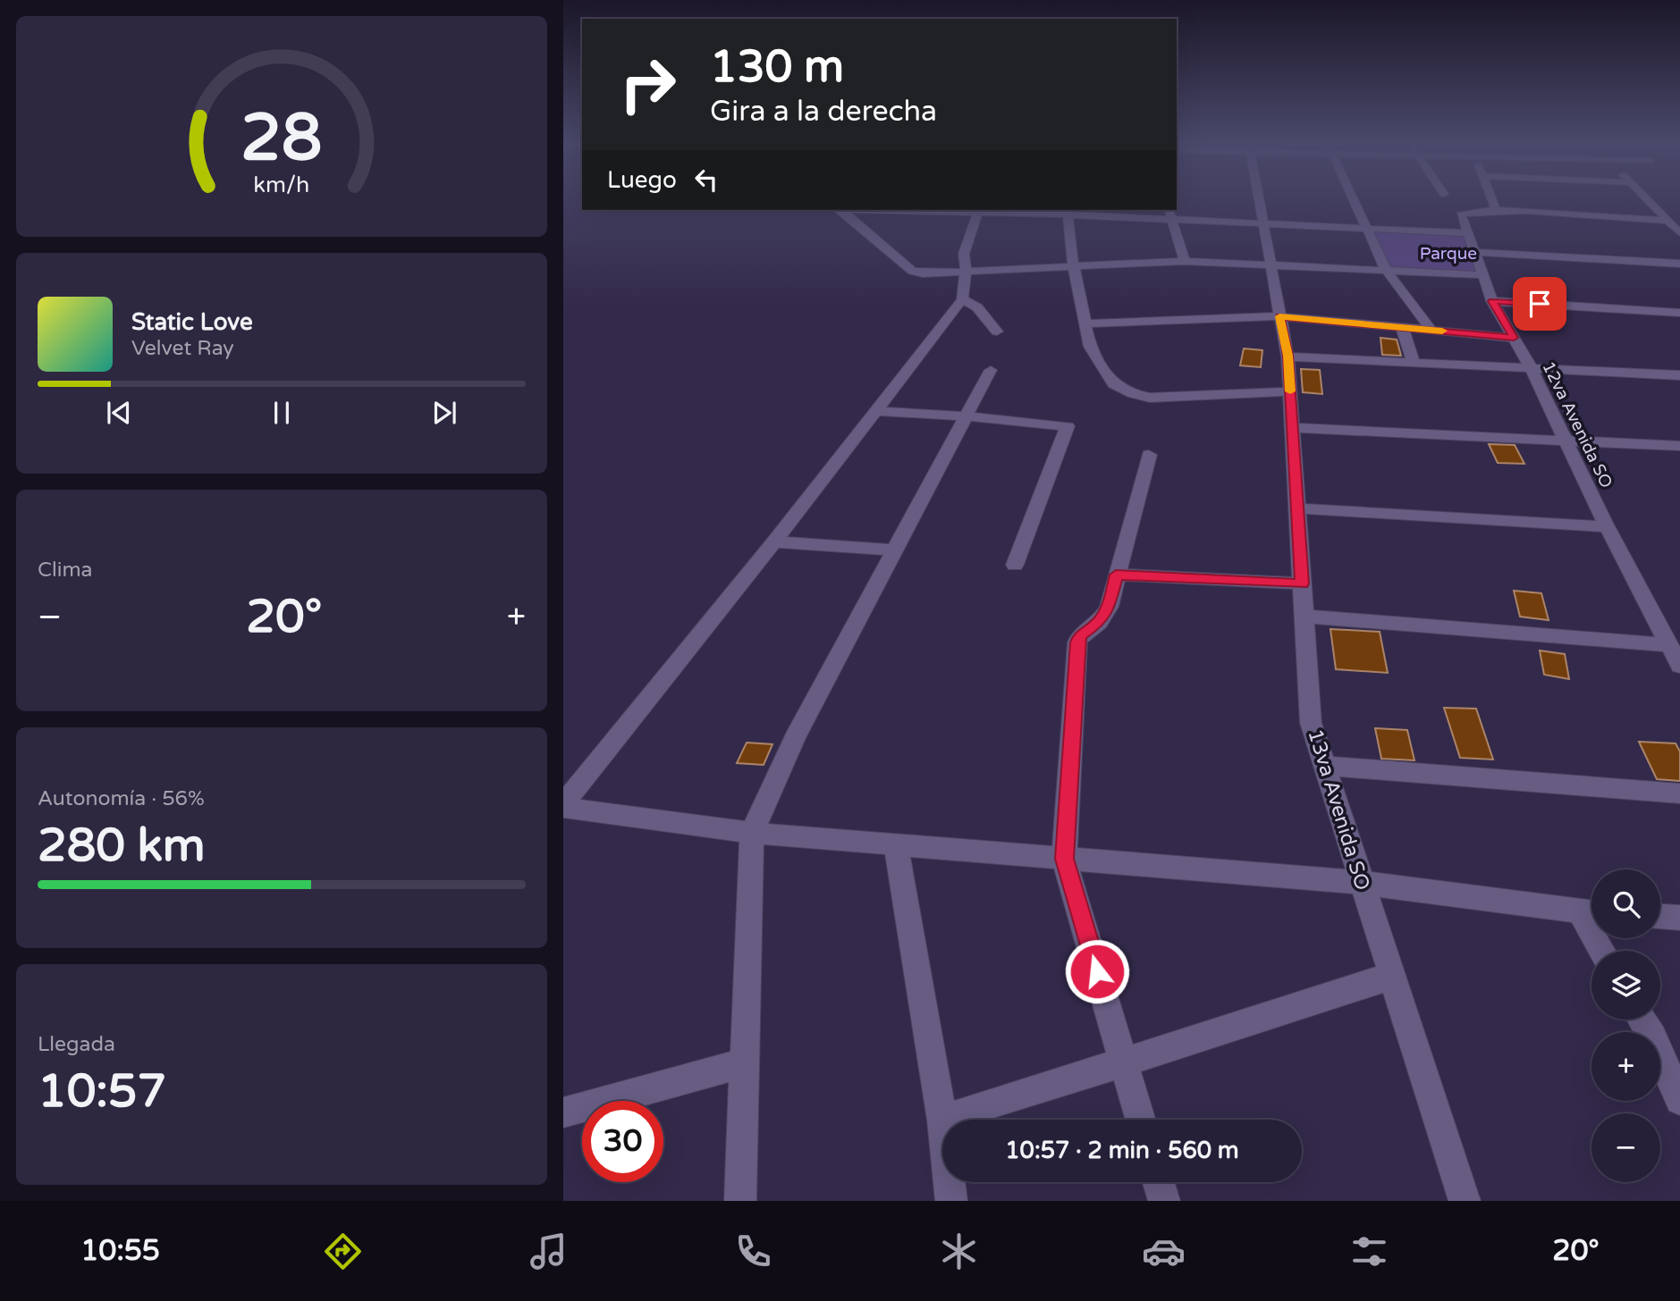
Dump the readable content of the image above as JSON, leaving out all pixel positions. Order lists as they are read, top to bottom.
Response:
{
  "streets": {
    "street": ["12va Avenida SO", "13va Avenida SO"]
  },
  "parks": ["Parque"],
  "page": {
    "turn": ["130 m", "Gira a la derecha"],
    "then": "Luego",
    "song": ["Static Love", "Velvet Ray"],
    "tile": [
      "Clima",
      ["Autonomía · 56%", "280 km"],
      ["Llegada", "10:57"]
    ],
    "heat": ["−", "20°", "+"],
    "map_buttons": ["+", "−"],
    "limit": "30",
    "trip": "10:57 · 2 min · 560 m",
    "tabs": ["10:55", "20°"],
    "gauge": ["28", "km/h"]
  }
}
